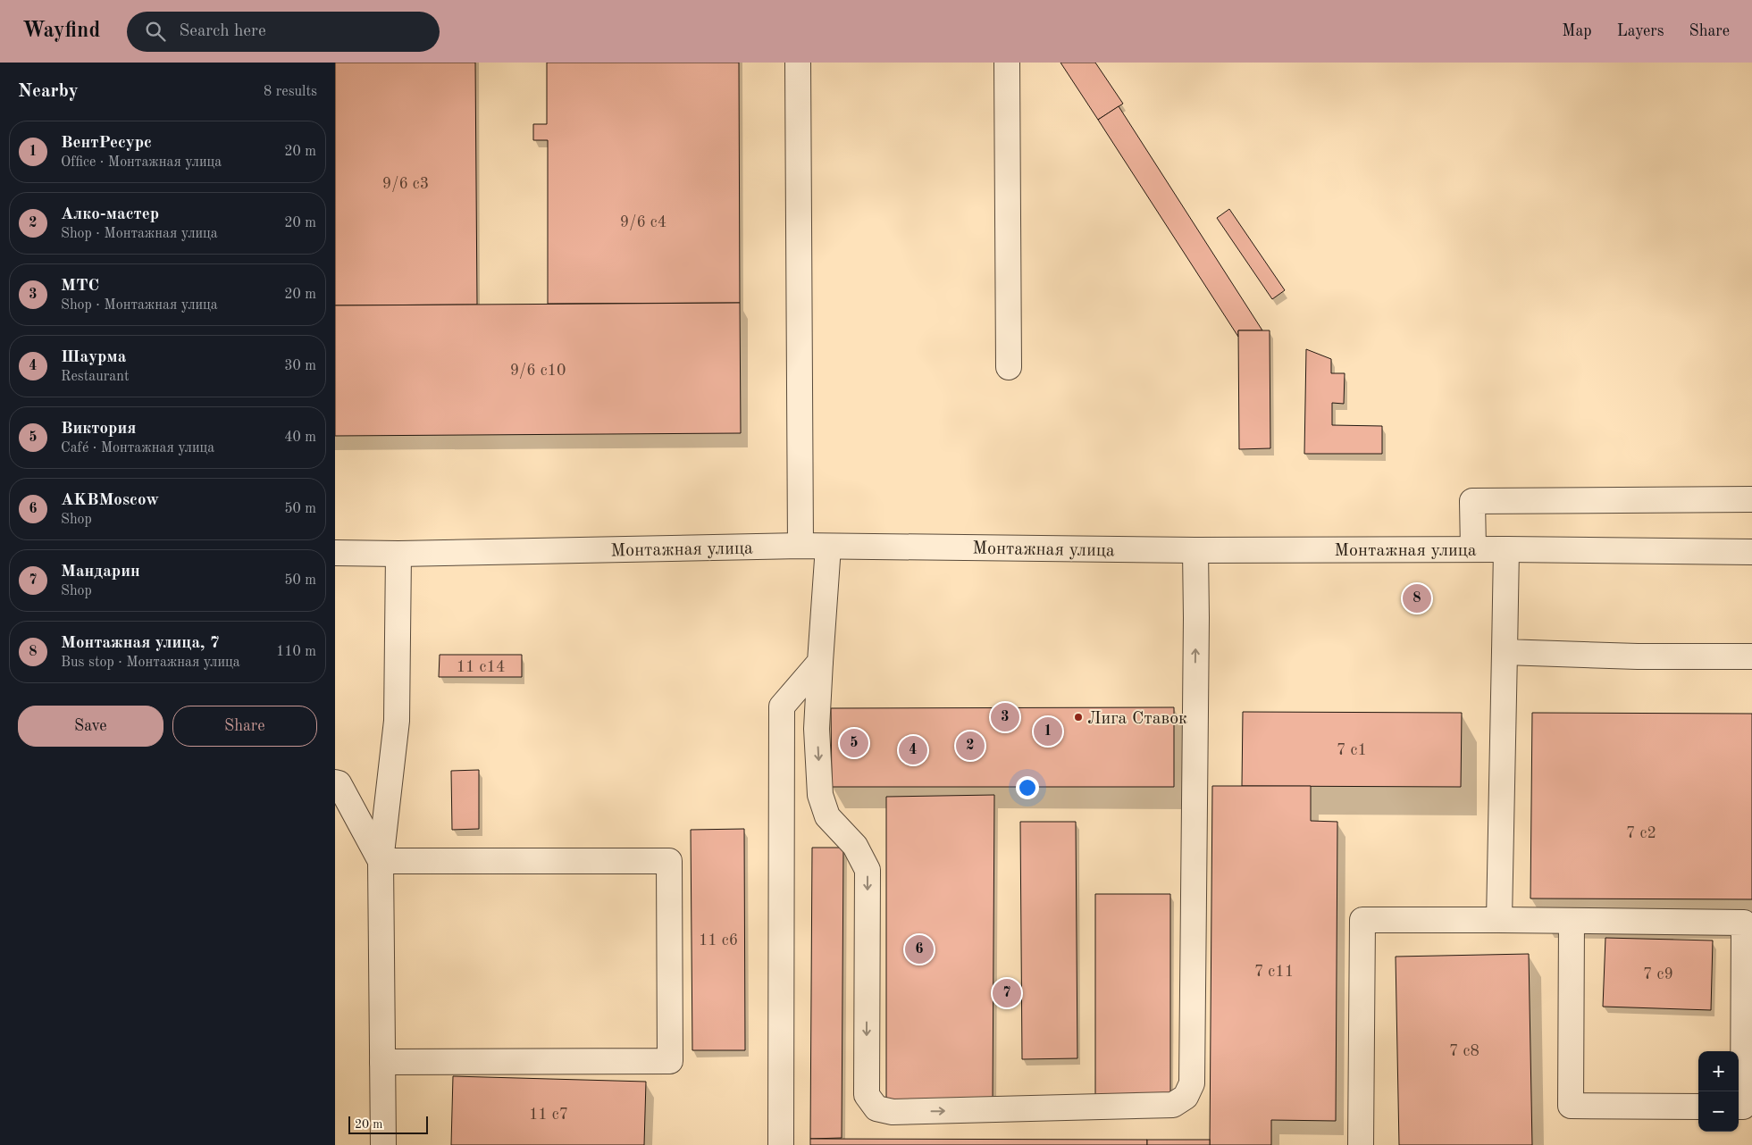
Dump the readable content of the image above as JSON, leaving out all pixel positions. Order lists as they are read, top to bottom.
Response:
{
  "streets": {
    "street": ["Монтажная улица"]
  },
  "places": ["Лига Ставок"],
  "house_numbers": [
    "9/6 с3",
    "9/6 с4",
    "9/6 с10",
    "11 c14",
    "7 с1",
    "7 с2",
    "11 c6",
    "7 с11",
    "7 с9",
    "7 с8",
    "11 c7"
  ],
  "scale_bar": "20 m",
  "page": {
    "header": "Wayfind",
    "search": "Search here",
    "nav": ["Map", "Layers", "Share"],
    "heading": ["Nearby", "8 results"],
    "list": [
      {
        "mark": "1",
        "name": "ВентРесурс",
        "note": "Office · Монтажная улица",
        "value": "20 m"
      },
      {
        "mark": "2",
        "name": "Алко-мастер",
        "note": "Shop · Монтажная улица",
        "value": "20 m"
      },
      {
        "mark": "3",
        "name": "МТС",
        "note": "Shop · Монтажная улица",
        "value": "20 m"
      },
      {
        "mark": "4",
        "name": "Шаурма",
        "note": "Restaurant",
        "value": "30 m"
      },
      {
        "mark": "5",
        "name": "Виктория",
        "note": "Café · Монтажная улица",
        "value": "40 m"
      },
      {
        "mark": "6",
        "name": "AKBMoscow",
        "note": "Shop",
        "value": "50 m"
      },
      {
        "mark": "7",
        "name": "Мандарин",
        "note": "Shop",
        "value": "50 m"
      },
      {
        "mark": "8",
        "name": "Монтажная улица, 7",
        "note": "Bus stop · Монтажная улица",
        "value": "110 m"
      }
    ],
    "pins": [
      "8",
      "3",
      "1",
      "5",
      "2",
      "4",
      "6",
      "7"
    ],
    "buttons": ["Save", "Share"],
    "map_buttons": ["+", "−"],
    "scale": "20 m"
  }
}
